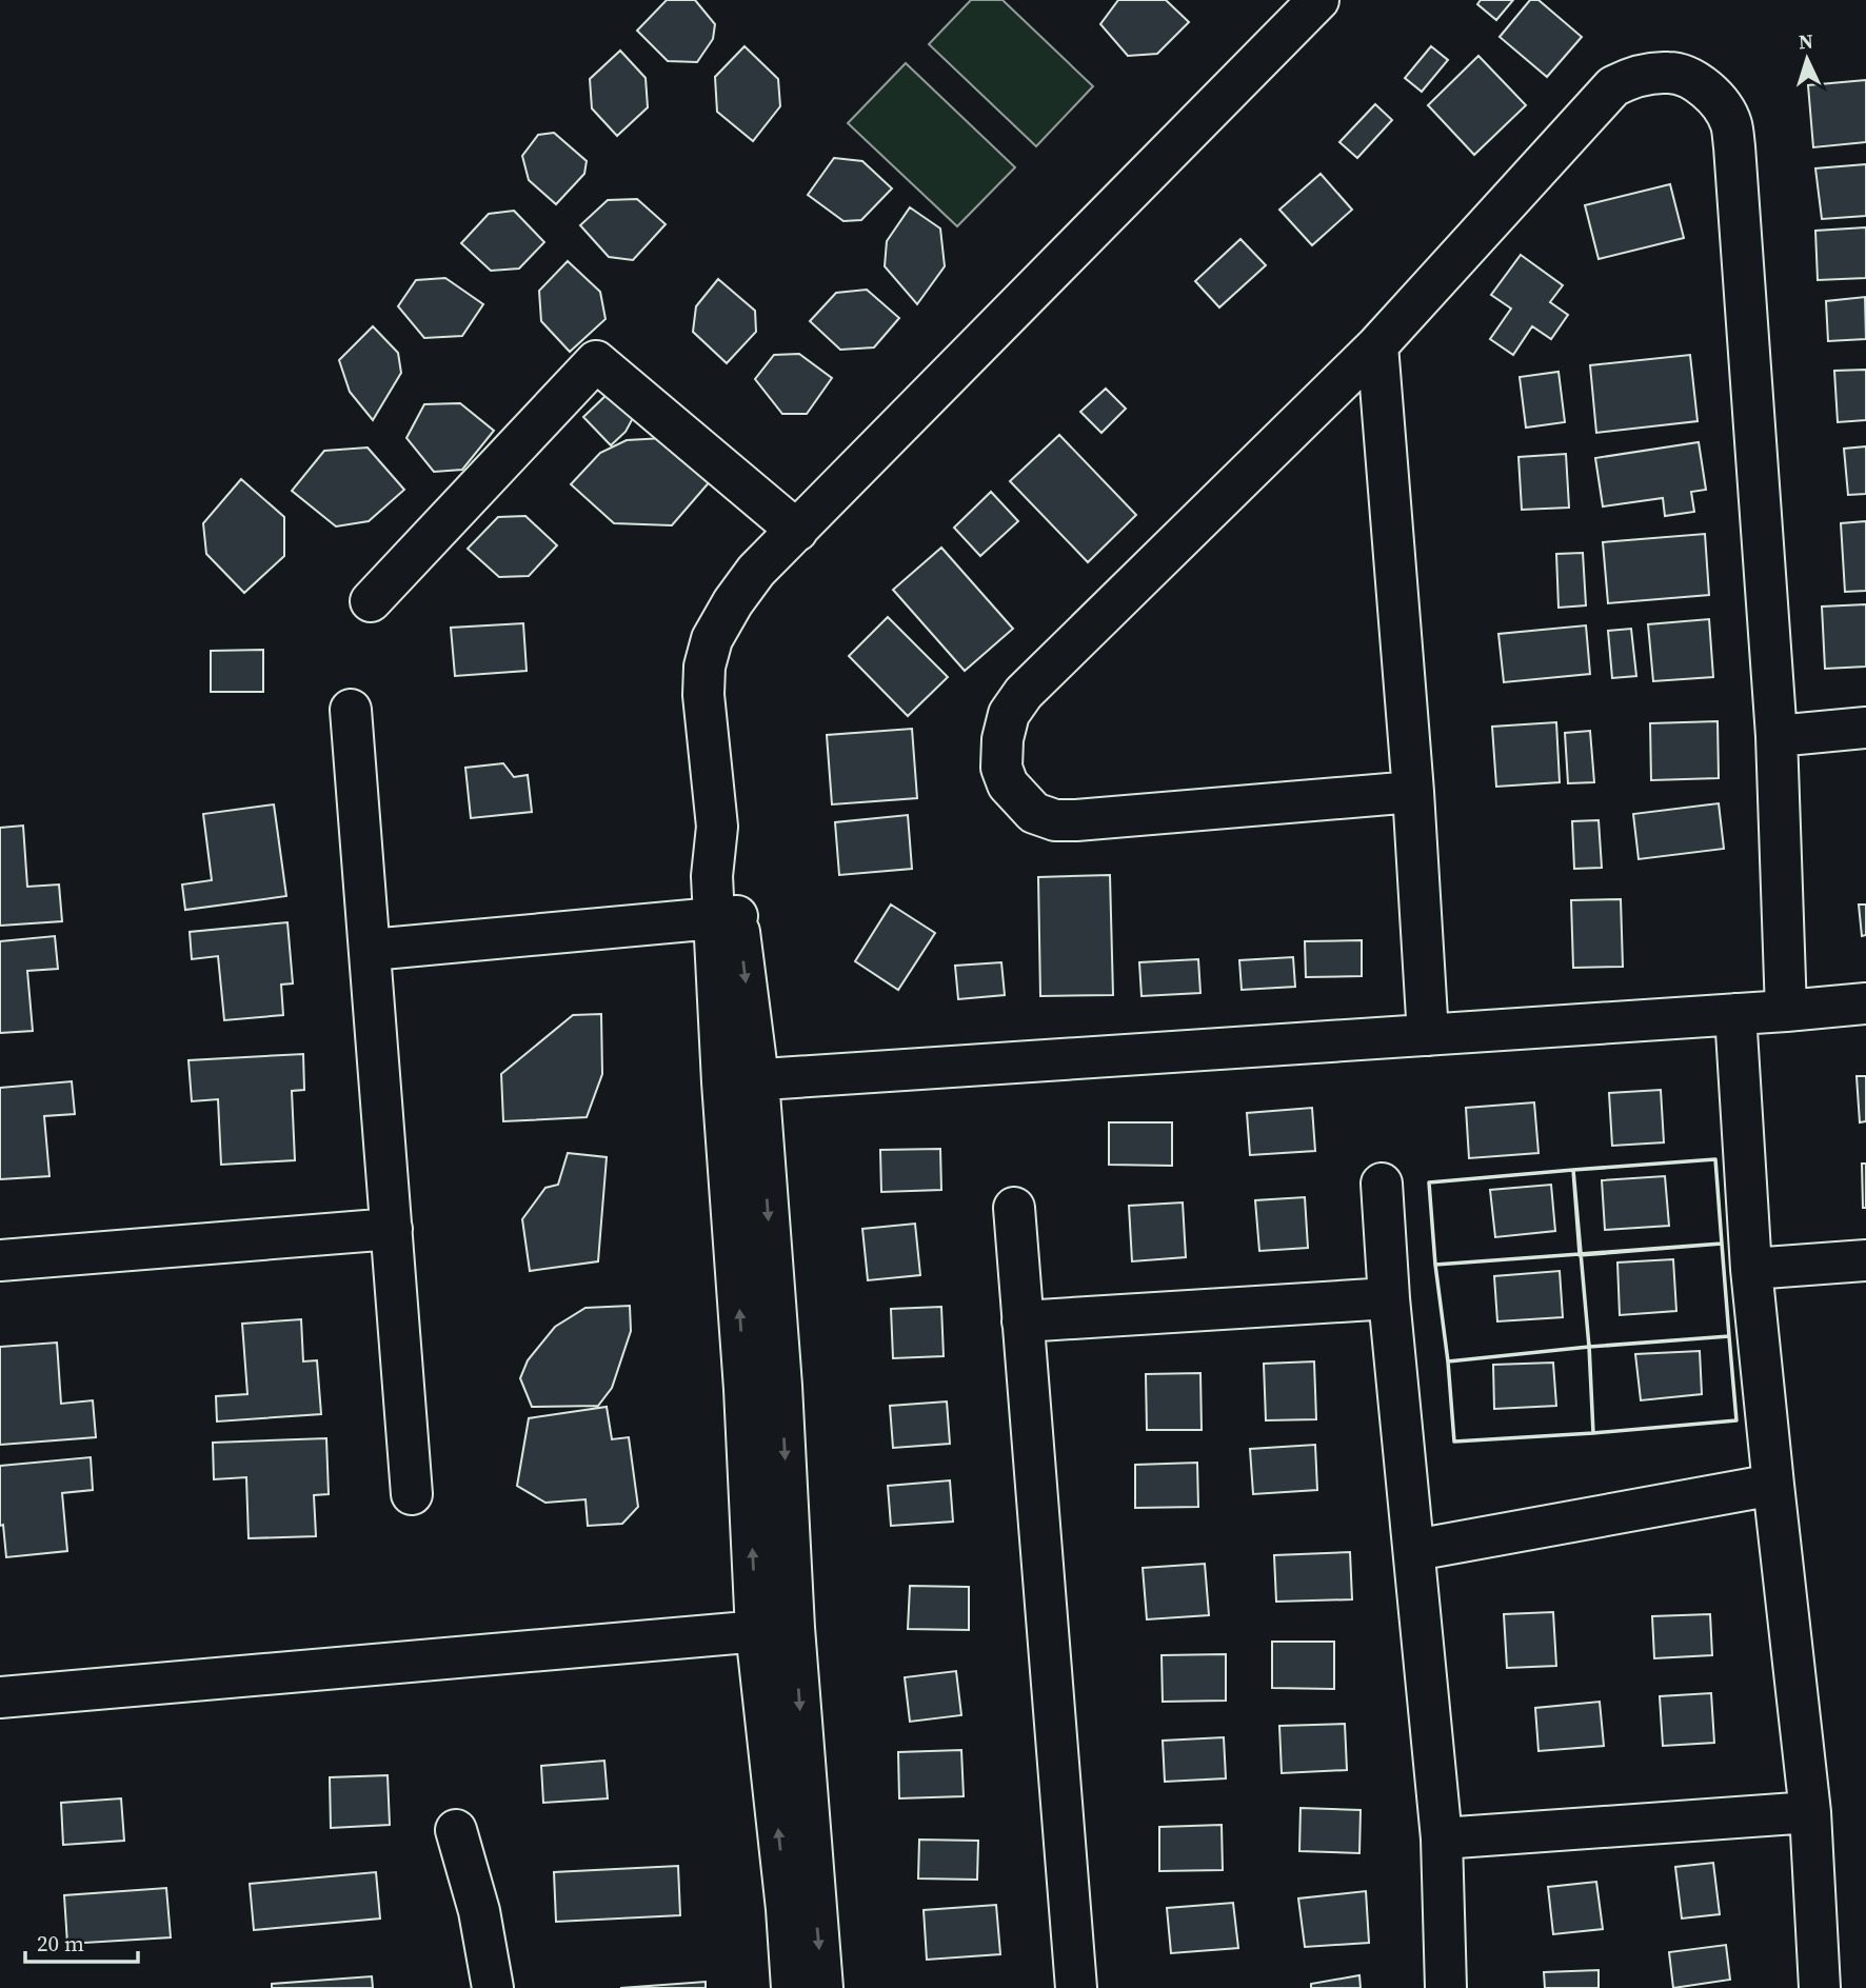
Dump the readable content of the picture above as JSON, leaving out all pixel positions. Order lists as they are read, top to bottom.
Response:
{
  "scale_bar": "20 m",
  "north": "top"
}
